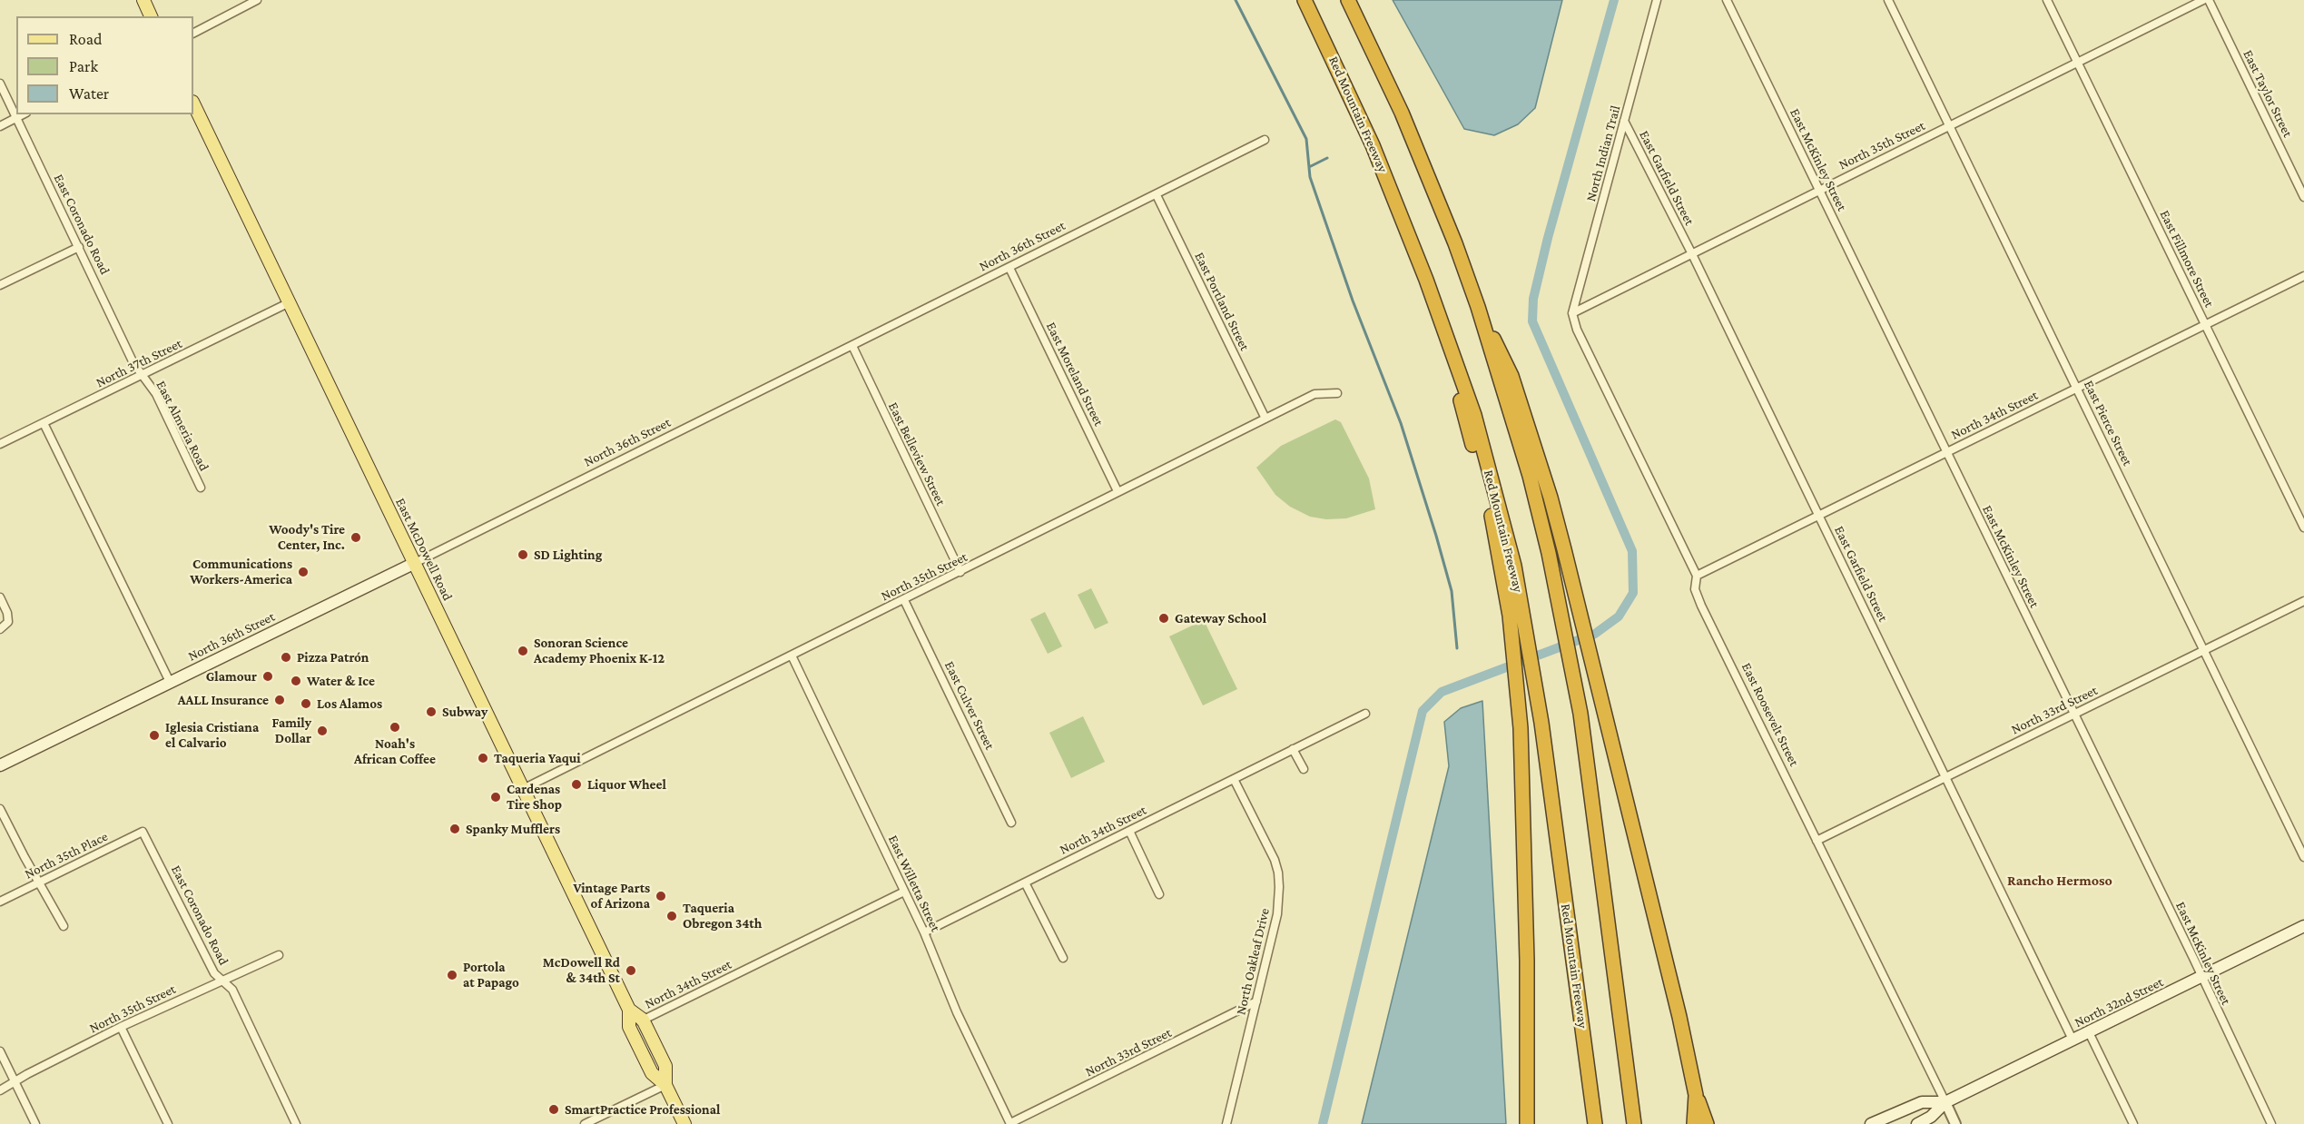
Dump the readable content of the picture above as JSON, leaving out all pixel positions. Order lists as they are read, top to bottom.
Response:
{
  "streets": {
    "highway": ["Red Mountain Freeway"],
    "main road": ["North 36th Street", "East McDowell Road", "North 32nd Street"],
    "street": [
      "East Taylor Street",
      "North 35th Street",
      "North Indian Trail",
      "East McKinley Street",
      "East Garfield Street",
      "East Coronado Road",
      "East Fillmore Street",
      "East Portland Street",
      "North 37th Street",
      "East Moreland Street",
      "North 34th Street",
      "East Pierce Street",
      "East Almeria Road",
      "East Belleview Street",
      "East Culver Street",
      "North 33rd Street",
      "East Roosevelt Street",
      "North 35th Place",
      "East Willetta Street",
      "North Oakleaf Drive"
    ]
  },
  "crossings": [
    ["North 35th Street", "North Indian Trail"],
    ["North 35th Street", "East McKinley Street"],
    ["North 35th Street", "East Garfield Street"],
    ["North 35th Street", "East Coronado Road"],
    ["North 35th Street", "East Fillmore Street"],
    ["North 35th Street", "East Portland Street"],
    ["North 35th Street", "East Moreland Street"],
    ["North 35th Street", "East Pierce Street"],
    ["North 35th Street", "East Belleview Street"],
    ["North 35th Street", "East McDowell Road"],
    ["North 35th Street", "East Culver Street"],
    ["North 35th Street", "East Roosevelt Street"],
    ["North 35th Street", "East Willetta Street"],
    ["North Indian Trail", "East Garfield Street"],
    ["North Indian Trail", "East Roosevelt Street"],
    ["East McKinley Street", "North 34th Street"],
    ["East McKinley Street", "North 33rd Street"],
    ["East McKinley Street", "North 32nd Street"],
    ["East Garfield Street", "North 34th Street"],
    ["East Garfield Street", "North 33rd Street"],
    ["East Garfield Street", "North 32nd Street"],
    ["East Coronado Road", "North 37th Street"],
    ["East Coronado Road", "East Almeria Road"],
    ["East Coronado Road", "North 35th Place"],
    ["North 36th Street", "East Portland Street"],
    ["North 36th Street", "East Moreland Street"],
    ["North 36th Street", "East Belleview Street"],
    ["North 36th Street", "East McDowell Road"],
    ["East Fillmore Street", "North 34th Street"],
    ["North 37th Street", "East Almeria Road"],
    ["North 37th Street", "East McDowell Road"],
    ["North 34th Street", "East Pierce Street"],
    ["North 34th Street", "East McDowell Road"],
    ["North 34th Street", "East Roosevelt Street"],
    ["North 34th Street", "East Willetta Street"],
    ["North 34th Street", "North Oakleaf Drive"],
    ["East Pierce Street", "North 33rd Street"],
    ["North 33rd Street", "East Roosevelt Street"],
    ["North 33rd Street", "East Willetta Street"],
    ["North 33rd Street", "North Oakleaf Drive"],
    ["East Roosevelt Street", "North 32nd Street"]
  ],
  "districts": ["Rancho Hermoso"],
  "places": [
    "Woody's Tire Center, Inc.",
    "SD Lighting",
    "Communications Workers-America",
    "Gateway School",
    "Sonoran Science Academy Phoenix K-12",
    "Pizza Patrón",
    "Glamour",
    "Water & Ice",
    "AALL Insurance",
    "Los Alamos",
    "Subway",
    "Noah's African Coffee",
    "Family Dollar",
    "Iglesia Cristiana el Calvario",
    "Taqueria Yaqui",
    "Liquor Wheel",
    "Cardenas Tire Shop",
    "Spanky Mufflers",
    "Vintage Parts of Arizona",
    "Taqueria Obregon 34th",
    "McDowell Rd & 34th St",
    "Portola at Papago",
    "SmartPractice Professional"
  ],
  "legend": ["Road", "Park", "Water"]
}
